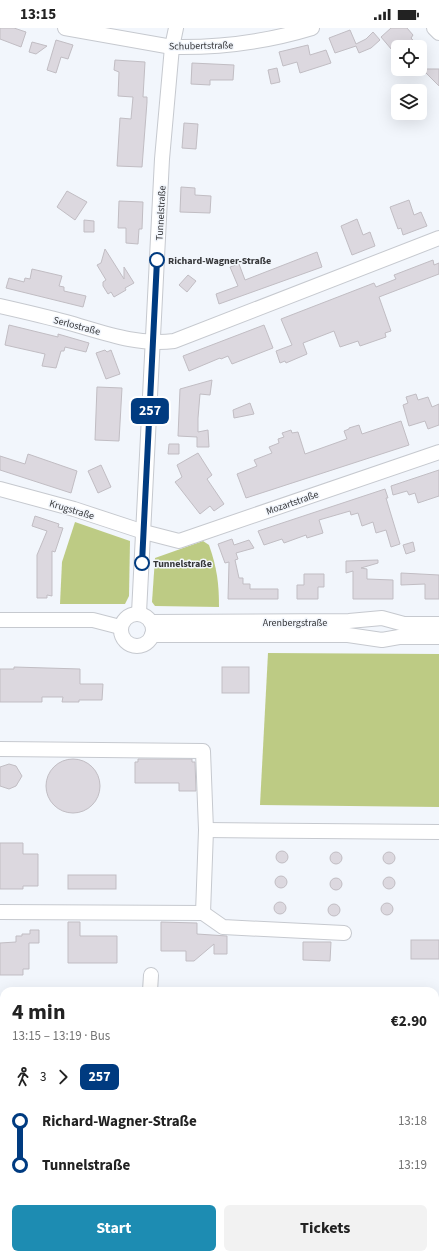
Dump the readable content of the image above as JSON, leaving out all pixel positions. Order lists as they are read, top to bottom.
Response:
{
  "streets": {
    "street": [
      "Schubertstraße",
      "Tunnelstraße",
      "Serlostraße",
      "Mozartstraße",
      "Krugstraße",
      "Arenbergstraße"
    ]
  },
  "crossings": [
    ["Schubertstraße", "Tunnelstraße"],
    ["Tunnelstraße", "Serlostraße"],
    ["Tunnelstraße", "Mozartstraße"],
    ["Tunnelstraße", "Krugstraße"],
    ["Tunnelstraße", "Arenbergstraße"],
    ["Mozartstraße", "Krugstraße"]
  ],
  "places": ["Richard-Wagner-Straße", "Tunnelstraße"],
  "lines": ["bus line 257"],
  "page": {
    "status": "13:15",
    "on_map": "257",
    "heading": ["4 min", "13:15 – 13:19 · Bus", "€2.90"],
    "legs": ["3", "257"],
    "list": [
      {
        "name": "Richard-Wagner-Straße",
        "value": "13:18"
      },
      {
        "name": "Tunnelstraße",
        "value": "13:19"
      }
    ],
    "buttons": ["Start", "Tickets"]
  }
}
